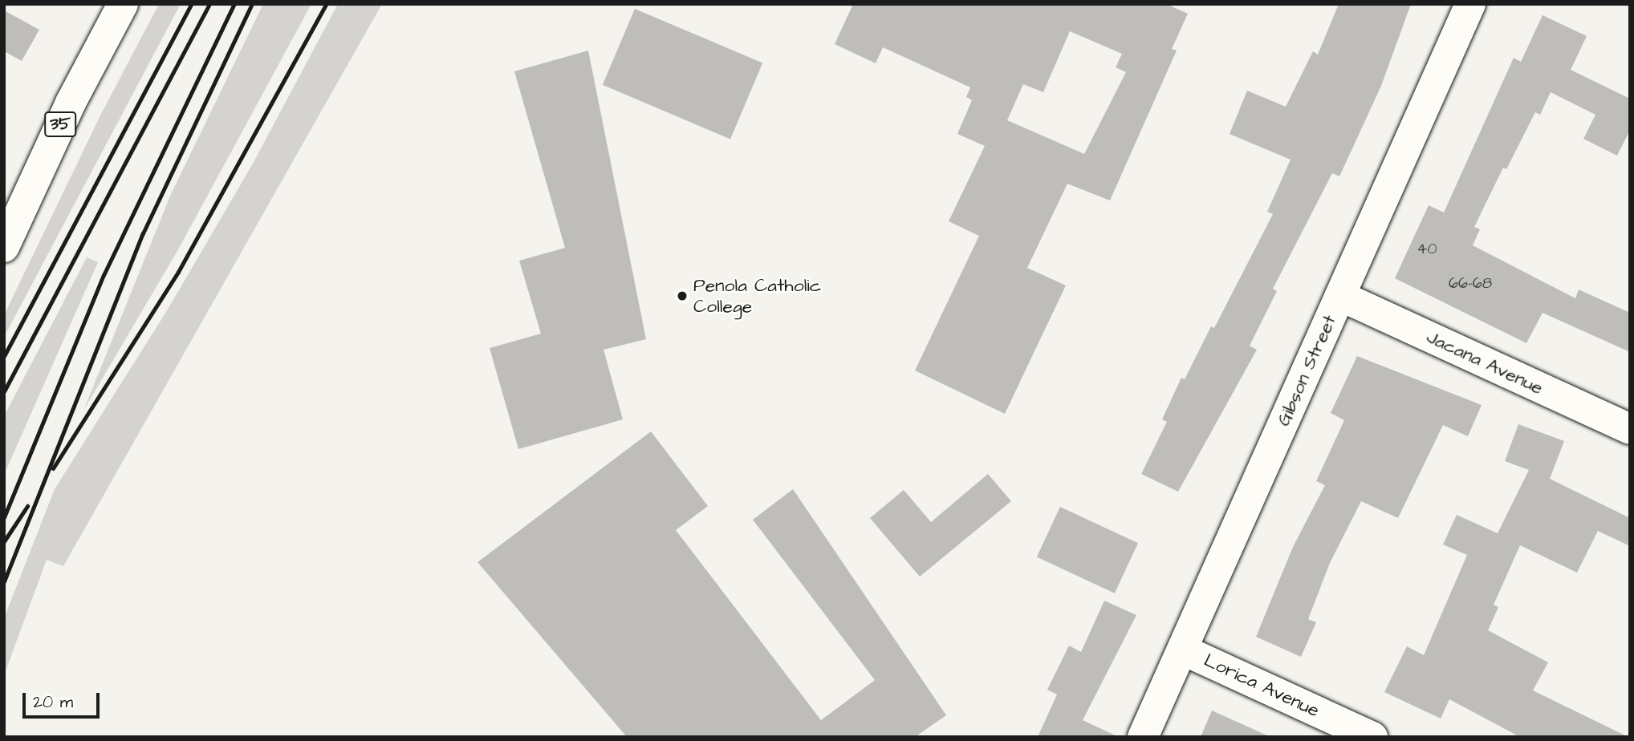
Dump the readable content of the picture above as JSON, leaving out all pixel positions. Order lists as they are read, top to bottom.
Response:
{
  "streets": {
    "street": [
      "35",
      "Jacana Avenue",
      "Gibson Street",
      "Lorica Avenue"
    ]
  },
  "crossings": [
    ["Jacana Avenue", "Gibson Street"],
    ["Gibson Street", "Lorica Avenue"]
  ],
  "places": ["Penola Catholic College"],
  "house_numbers": ["40", "66-68"],
  "scale_bar": "20 m"
}
